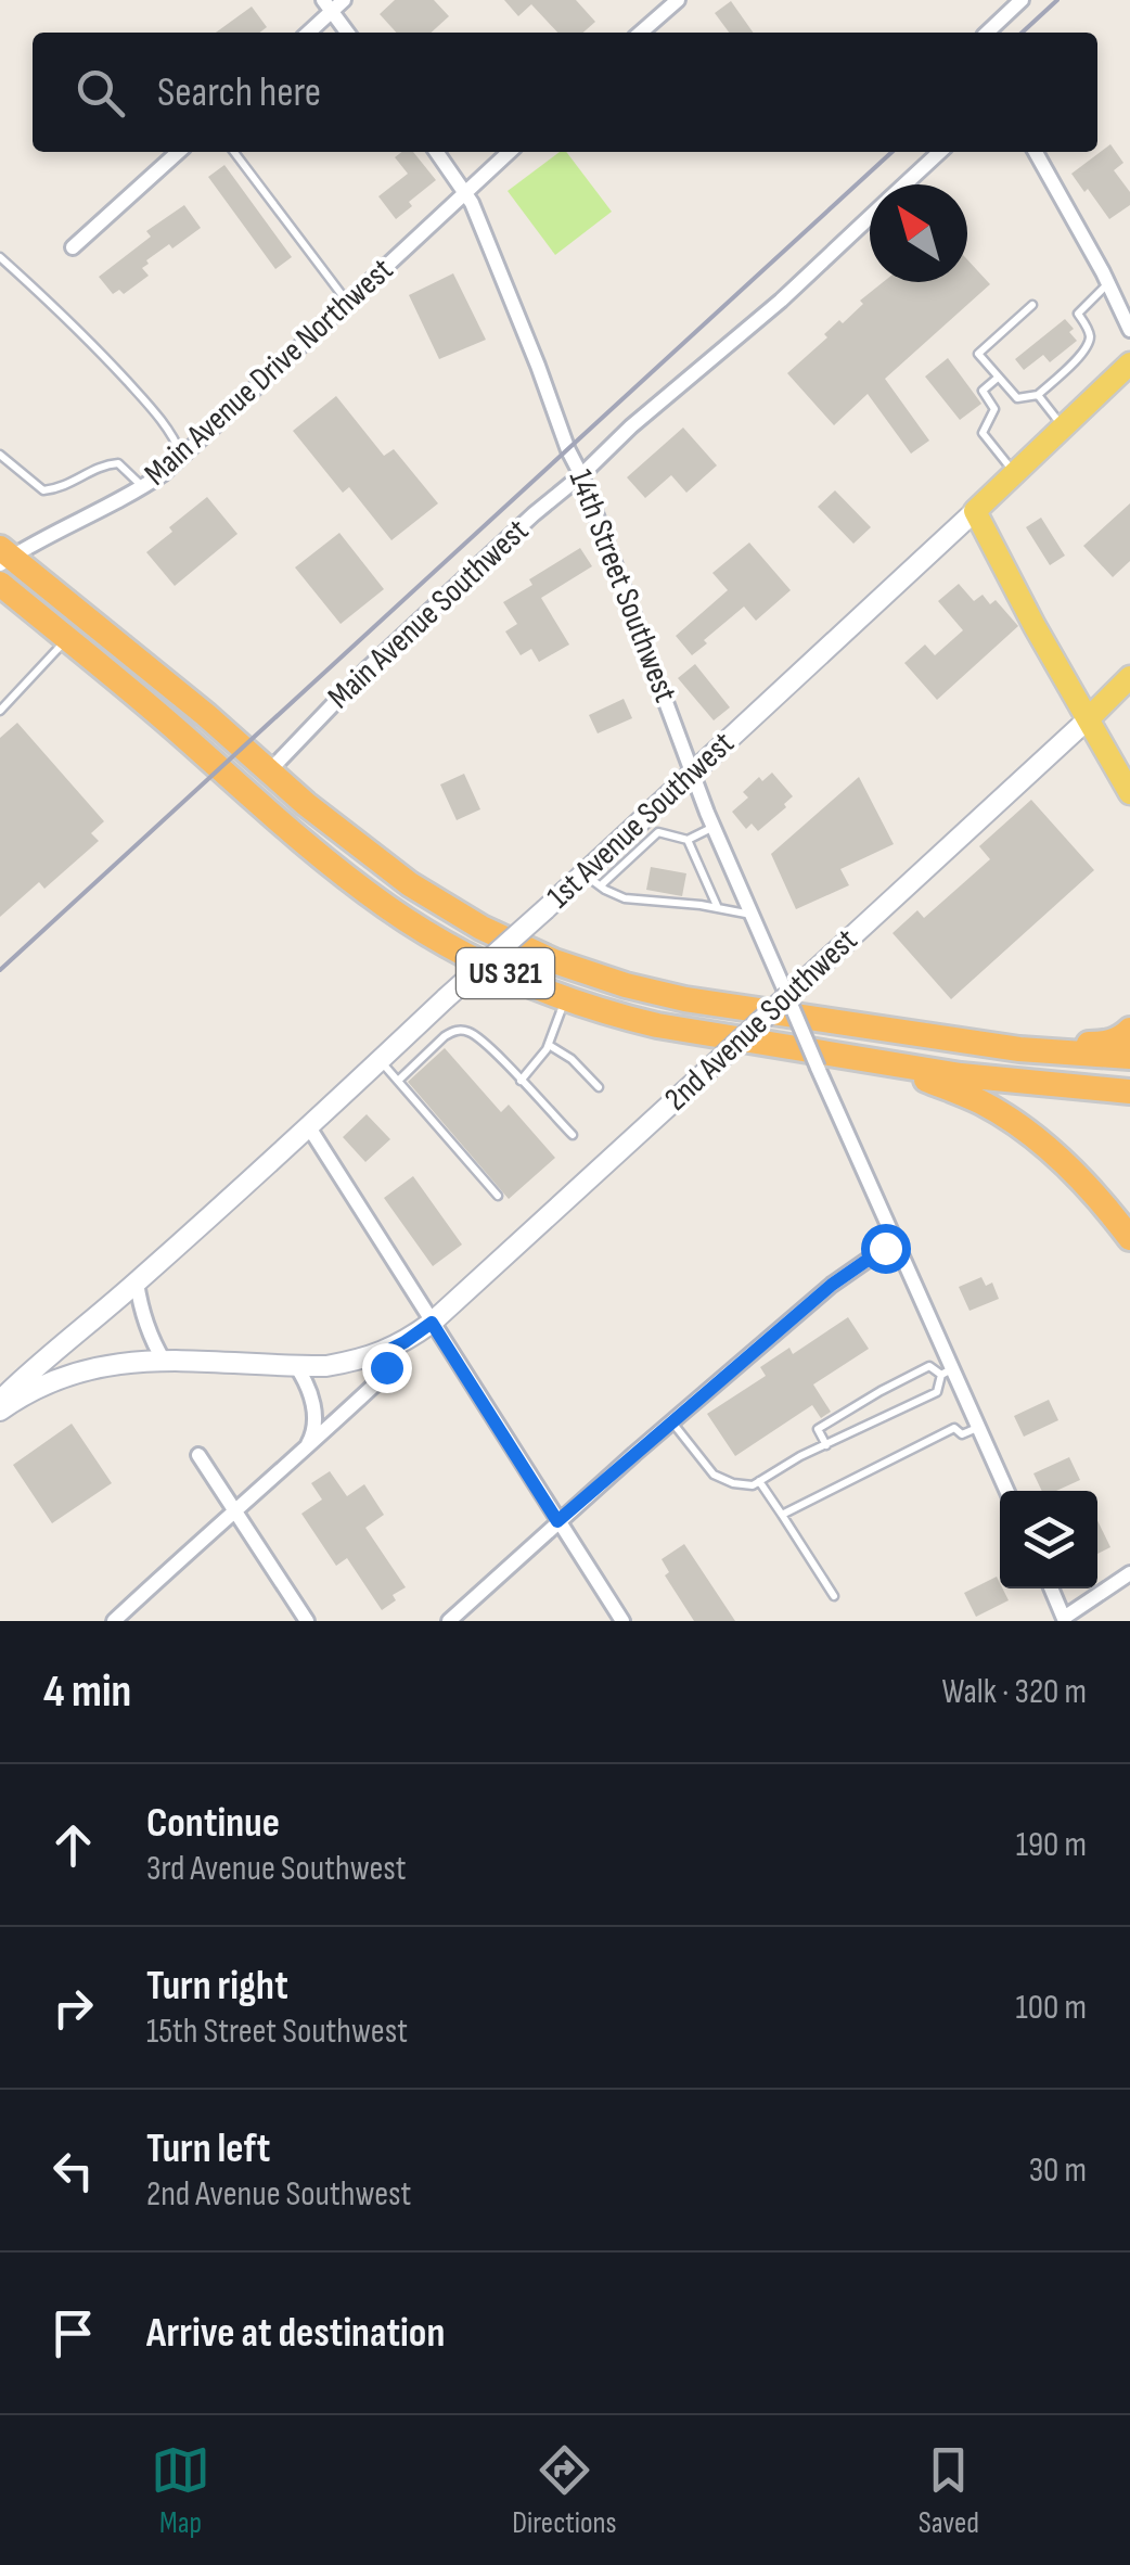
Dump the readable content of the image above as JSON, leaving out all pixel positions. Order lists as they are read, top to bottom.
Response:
{
  "streets": {
    "highway": ["US 321"],
    "main road": ["1st Avenue Southwest", "2nd Avenue Southwest"],
    "street": ["Main Avenue Drive Northwest", "14th Street Southwest", "Main Avenue Southwest"]
  },
  "crossings": [
    ["Main Avenue Drive Northwest", "14th Street Southwest"],
    ["Main Avenue Drive Northwest", "US 321"],
    ["14th Street Southwest", "Main Avenue Southwest"],
    ["14th Street Southwest", "1st Avenue Southwest"],
    ["14th Street Southwest", "2nd Avenue Southwest"],
    ["Main Avenue Southwest", "US 321"]
  ],
  "north": "top left",
  "page": {
    "search": "Search here",
    "heading": ["4 min", "Walk · 320 m"],
    "list": [
      ["Continue", "3rd Avenue Southwest", "190 m"],
      ["Turn right", "15th Street Southwest", "100 m"],
      ["Turn left", "2nd Avenue Southwest", "30 m"],
      "Arrive at destination"
    ],
    "nav": ["Map", "Directions", "Saved"]
  }
}
